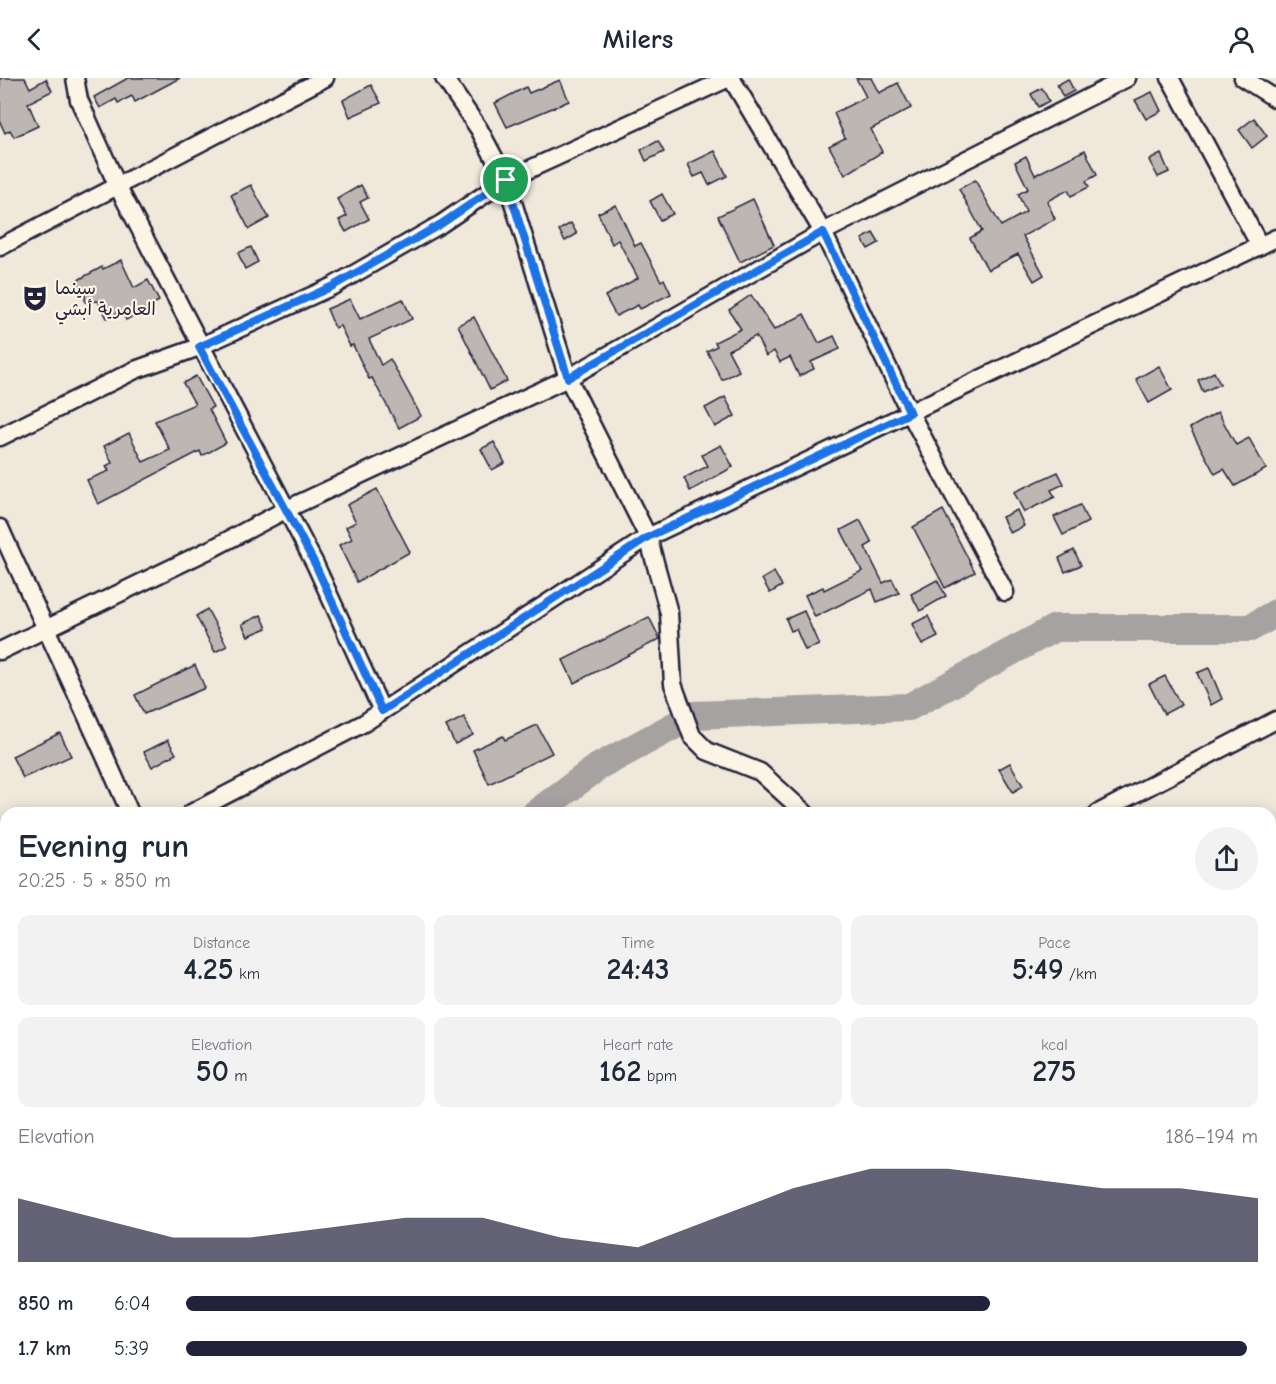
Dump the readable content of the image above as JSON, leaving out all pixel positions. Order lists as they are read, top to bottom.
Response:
{
  "places": {
    "theatre": ["سينما العامرية أبشي"]
  },
  "page": {
    "header": "Milers",
    "heading": ["Evening run", "20:25 · 5 × 850 m"],
    "stats": [
      ["Distance", "4.25 km"],
      ["Time", "24:43"],
      ["Pace", "5:49 /km"],
      ["Elevation", "50 m"],
      ["Heart rate", "162 bpm"],
      ["kcal", "275"]
    ],
    "chart": ["Elevation", "186–194 m"],
    "list": [
      {
        "name": "850 m",
        "note": "6:04"
      },
      {
        "name": "1.7 km",
        "note": "5:39"
      }
    ]
  }
}
